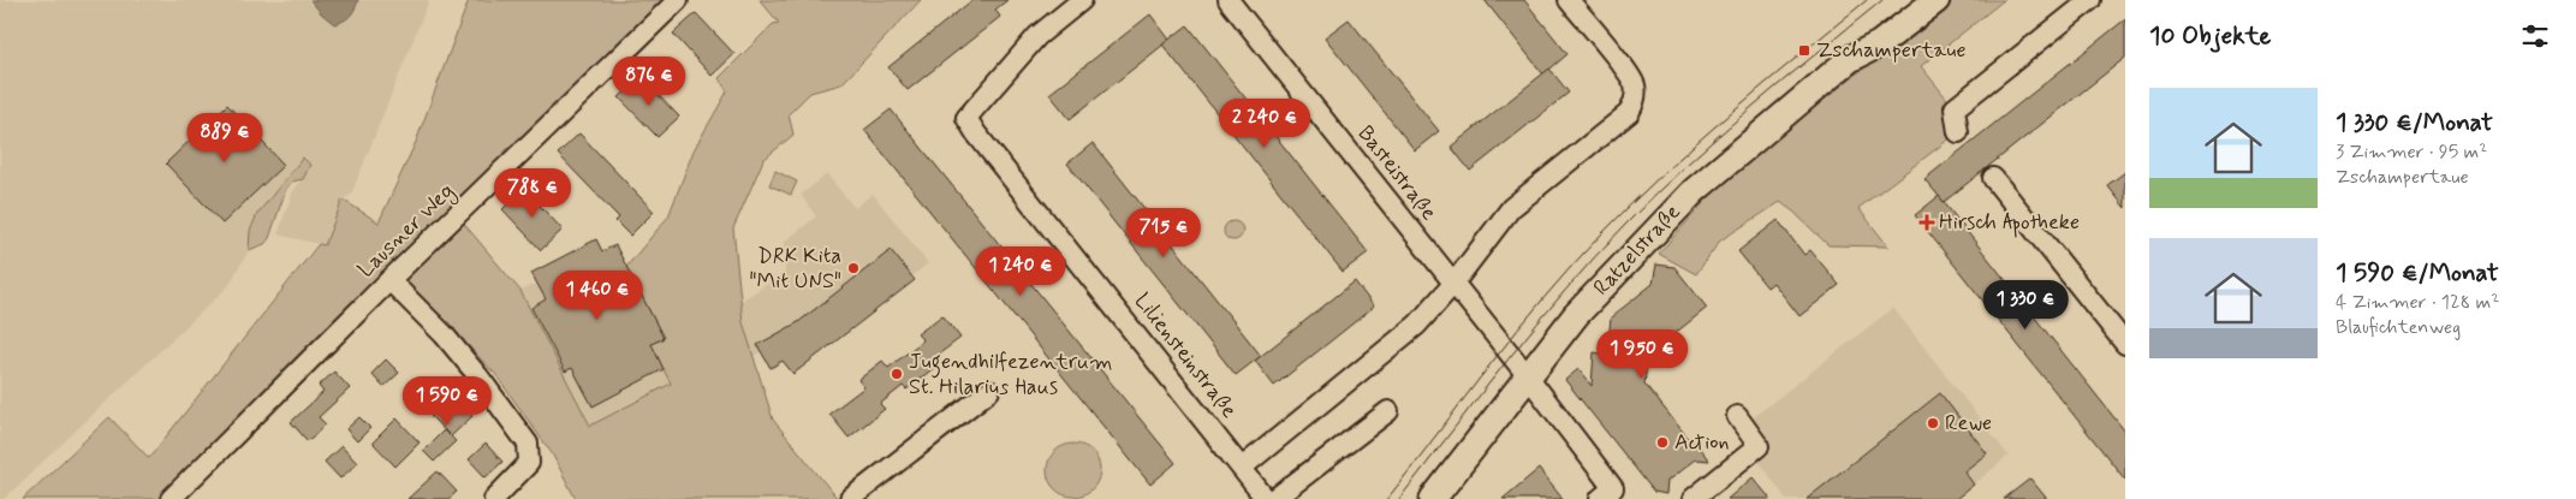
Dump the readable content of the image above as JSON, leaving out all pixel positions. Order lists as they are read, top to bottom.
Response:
{
  "streets": {
    "main road": ["Ratzelstraße"],
    "street": ["Basteistraße", "Lausner Weg", "Liliensteinstraße"]
  },
  "crossings": [
    ["Basteistraße", "Ratzelstraße"]
  ],
  "places": {
    "transit": ["Zschampertaue"],
    "health": ["Hirsch Apotheke"],
    "other": [
      "DRK Kita \"Mit UNS\"",
      "Jugendhilfezentrum St. Hilarius Haus",
      "Rewe",
      "Action"
    ]
  },
  "page": {
    "heading": "10 Objekte",
    "price": [
      "876 €",
      "2 240 €",
      "889 €",
      "788 €",
      "715 €",
      "1 240 €",
      "1 460 €",
      "1 330 €",
      "1 950 €",
      "1 590 €"
    ],
    "list": [
      {
        "name": "1 330 €/Monat",
        "note": "3 Zimmer · 95 m² · Zschampertaue"
      },
      {
        "name": "1 590 €/Monat",
        "note": "4 Zimmer · 128 m² · Blaufichtenweg"
      }
    ]
  }
}
